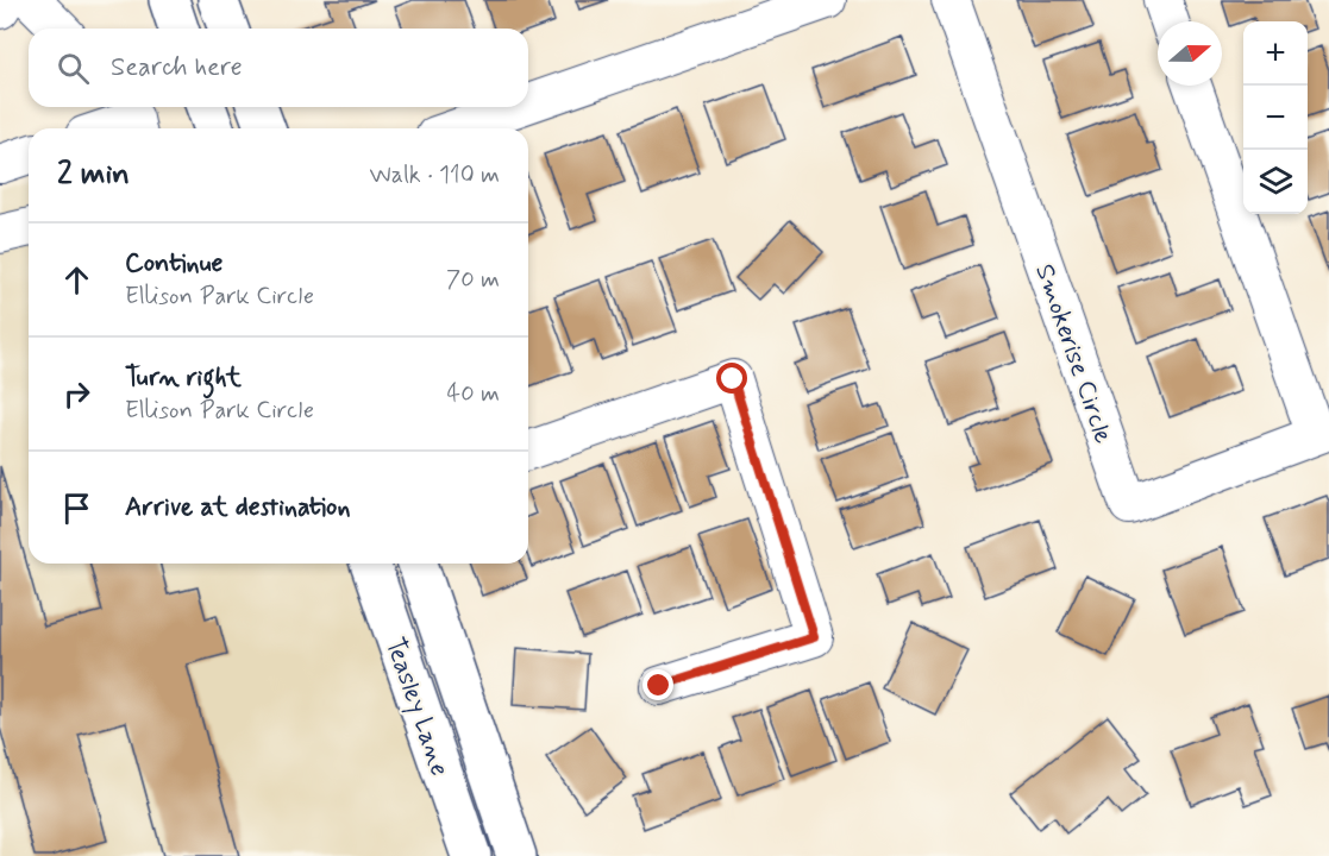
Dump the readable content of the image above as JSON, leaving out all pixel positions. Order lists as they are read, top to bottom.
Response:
{
  "streets": {
    "main road": ["Teasley Lane"],
    "street": ["Smokerise Circle"]
  },
  "north": "right",
  "page": {
    "map_buttons": ["+", "−"],
    "search": "Search here",
    "heading": ["2 min", "Walk · 110 m"],
    "list": [
      ["Continue", "Ellison Park Circle", "70 m"],
      ["Turn right", "Ellison Park Circle", "40 m"],
      "Arrive at destination"
    ]
  }
}
